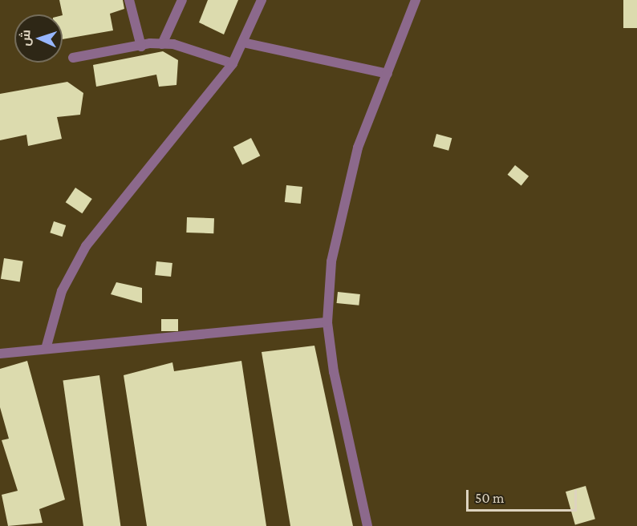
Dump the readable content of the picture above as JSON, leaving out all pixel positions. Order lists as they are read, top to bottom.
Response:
{
  "scale_bar": "50 m",
  "north": "left"
}
